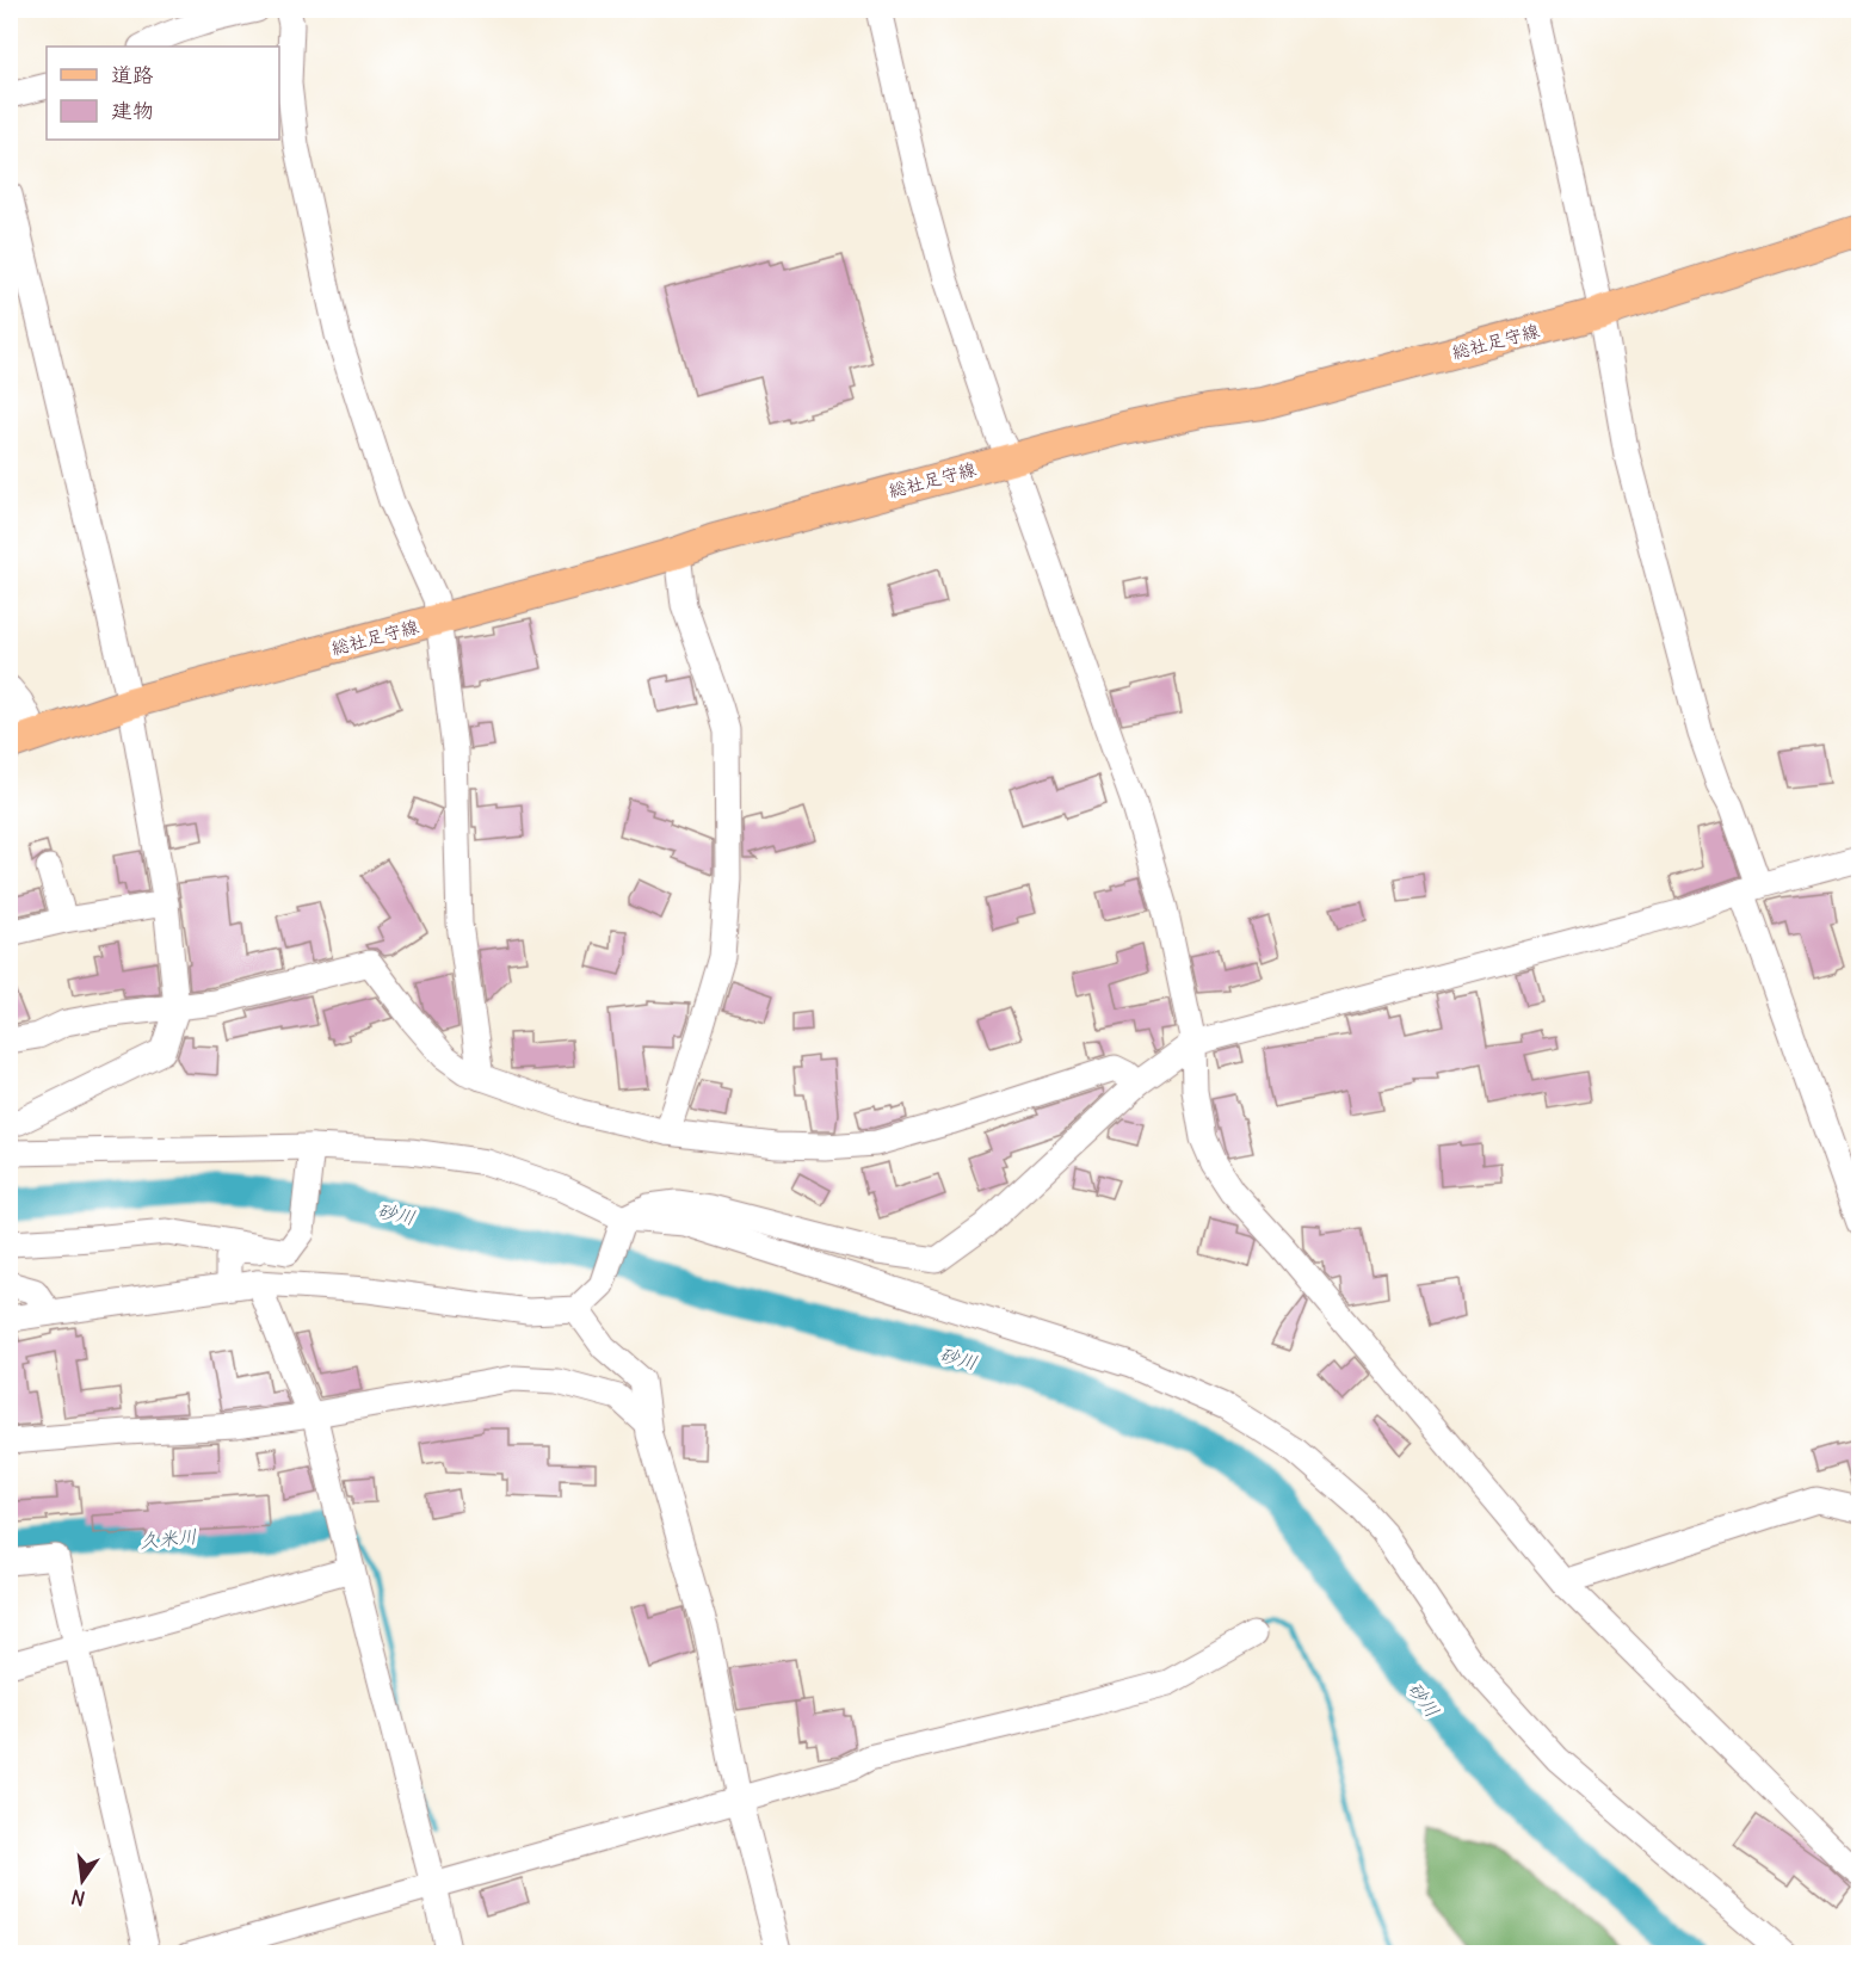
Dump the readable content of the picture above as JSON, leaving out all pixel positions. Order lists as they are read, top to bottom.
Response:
{
  "streets": {
    "main road": ["総社足守線"]
  },
  "water": ["砂川", "久米川"],
  "legend": ["道路", "建物"],
  "north": "bottom"
}
